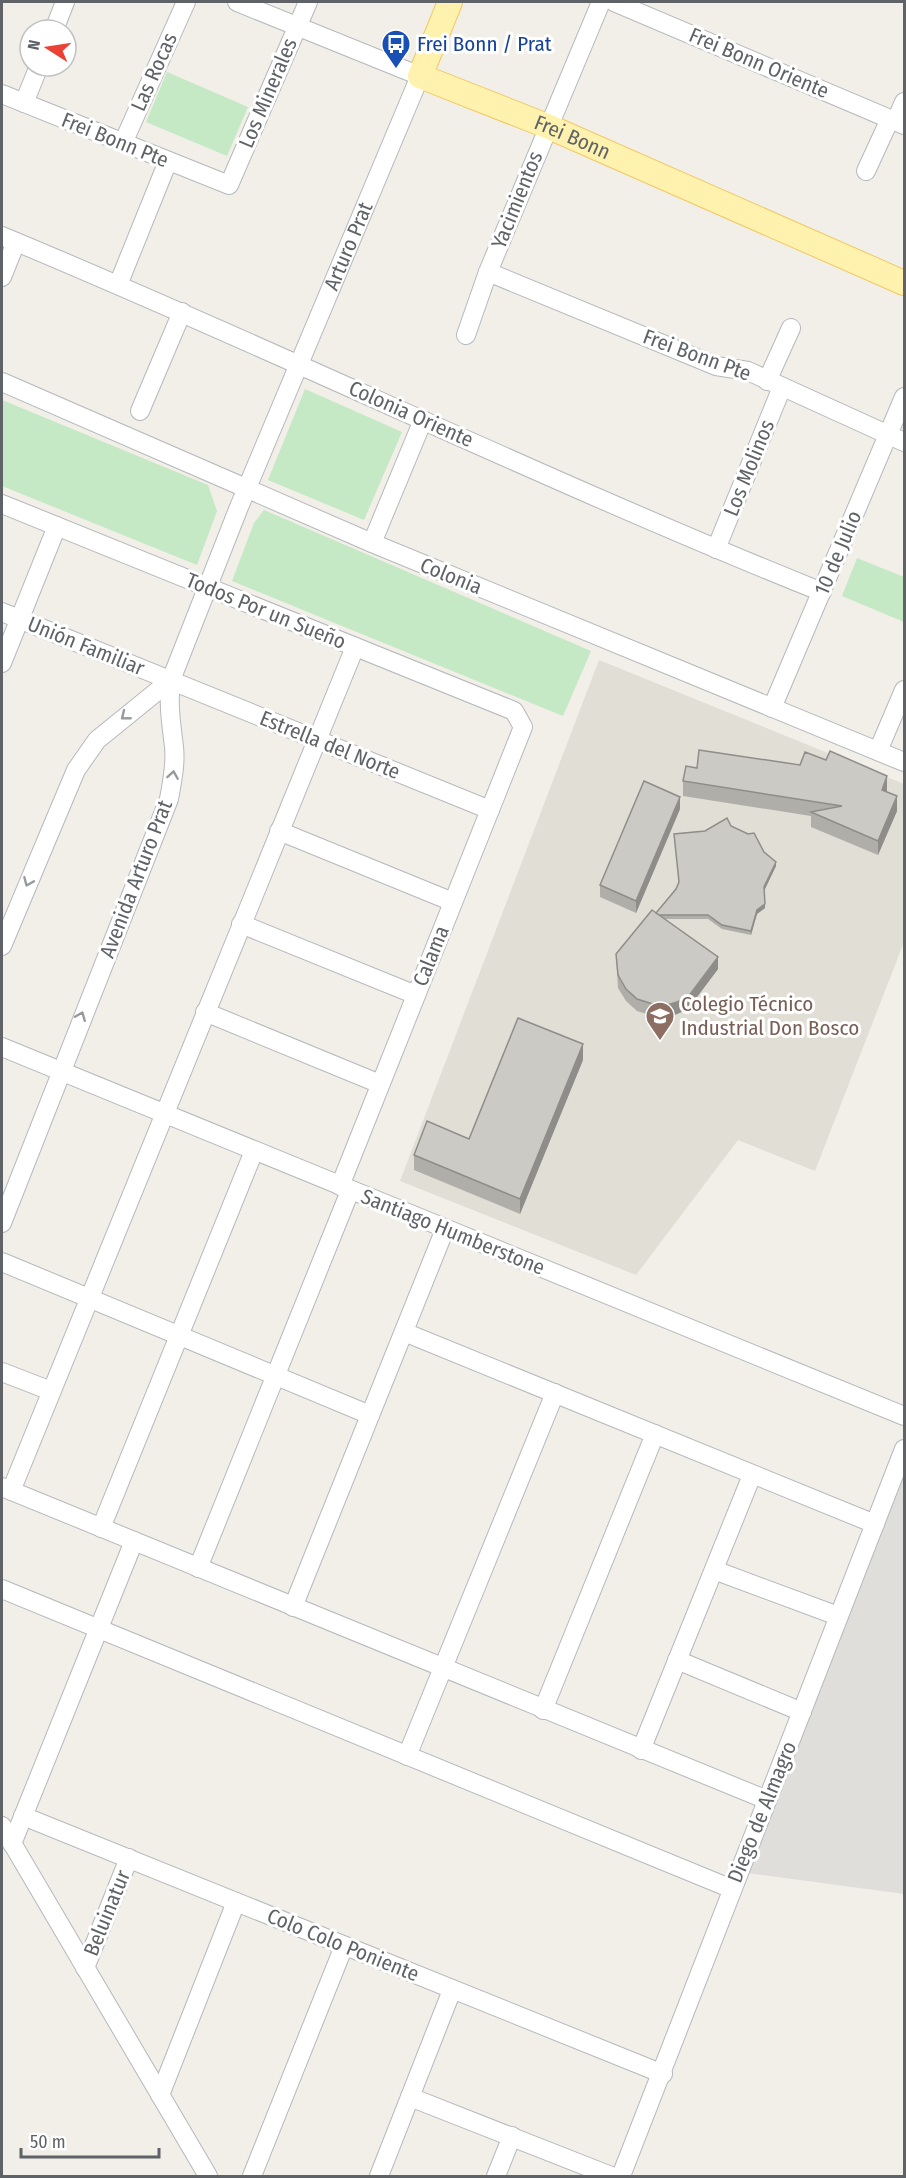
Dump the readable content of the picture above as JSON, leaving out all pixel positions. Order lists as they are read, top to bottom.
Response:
{
  "streets": {
    "main road": ["Frei Bonn", "Arturo Prat"],
    "street": [
      "Frei Bonn Oriente",
      "Las Rocas",
      "Los Minerales",
      "Frei Bonn Pte",
      "Yacimientos",
      "Colonia Oriente",
      "Los Molinos",
      "10 de Julio",
      "Colonia",
      "Todos Por un Sueño",
      "Unión Familiar",
      "Estrella del Norte",
      "Avenida Arturo Prat",
      "Calama",
      "Santiago Humberstone",
      "Diego de Almagro",
      "Beluinatur",
      "Colo Colo Poniente"
    ]
  },
  "crossings": [
    ["Las Rocas", "Frei Bonn Pte"],
    ["Los Minerales", "Frei Bonn"],
    ["Los Minerales", "Frei Bonn Pte"],
    ["Frei Bonn", "Yacimientos"],
    ["Frei Bonn", "Arturo Prat"],
    ["Frei Bonn Pte", "Yacimientos"],
    ["Frei Bonn Pte", "Los Molinos"],
    ["Frei Bonn Pte", "10 de Julio"],
    ["Arturo Prat", "Colonia Oriente"],
    ["Arturo Prat", "Colonia"],
    ["Arturo Prat", "Avenida Arturo Prat"],
    ["Colonia Oriente", "Los Molinos"],
    ["Colonia Oriente", "10 de Julio"],
    ["10 de Julio", "Colonia"],
    ["Colonia", "Avenida Arturo Prat"],
    ["Todos Por un Sueño", "Avenida Arturo Prat"],
    ["Todos Por un Sueño", "Calama"],
    ["Unión Familiar", "Estrella del Norte"],
    ["Unión Familiar", "Avenida Arturo Prat"],
    ["Estrella del Norte", "Avenida Arturo Prat"],
    ["Estrella del Norte", "Calama"],
    ["Avenida Arturo Prat", "Santiago Humberstone"],
    ["Calama", "Santiago Humberstone"],
    ["Diego de Almagro", "Colo Colo Poniente"],
    ["Beluinatur", "Colo Colo Poniente"]
  ],
  "places": {
    "bus stop": ["Frei Bonn / Prat"],
    "school or university": ["Colegio Técnico Industrial Don Bosco"]
  },
  "scale_bar": "50 m",
  "north": "left"
}
